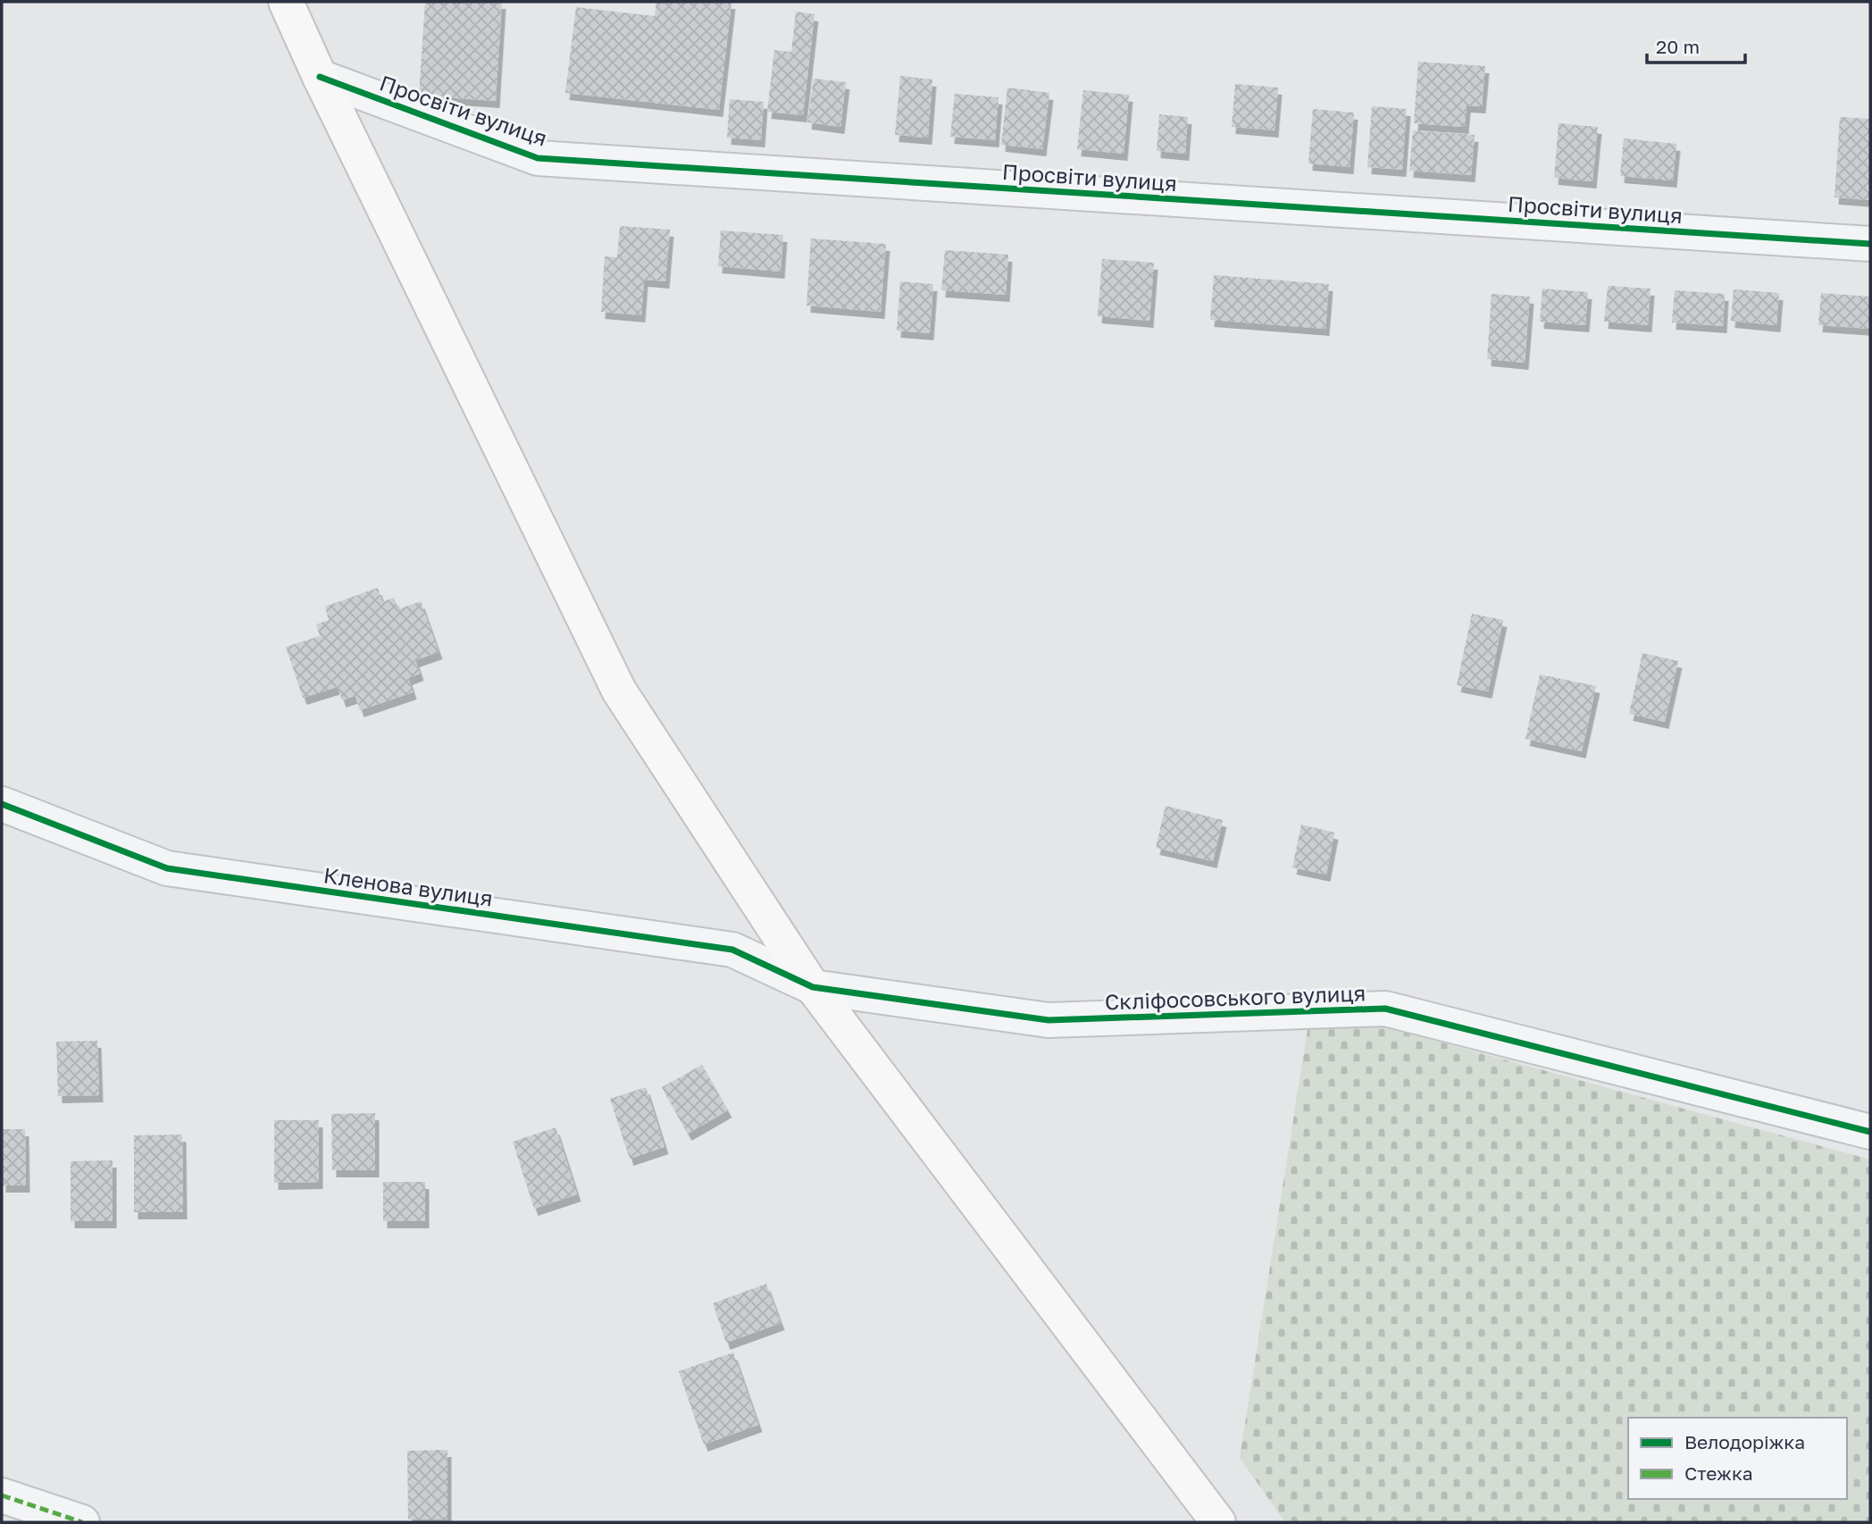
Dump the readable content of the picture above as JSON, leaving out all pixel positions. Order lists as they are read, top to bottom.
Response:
{
  "streets": {
    "street": ["Просвіти вулиця", "Кленова вулиця", "Скліфосовського вулиця"]
  },
  "crossings": [
    ["Кленова вулиця", "Скліфосовського вулиця"]
  ],
  "legend": ["Велодоріжка", "Стежка"],
  "scale_bar": "20 m"
}
